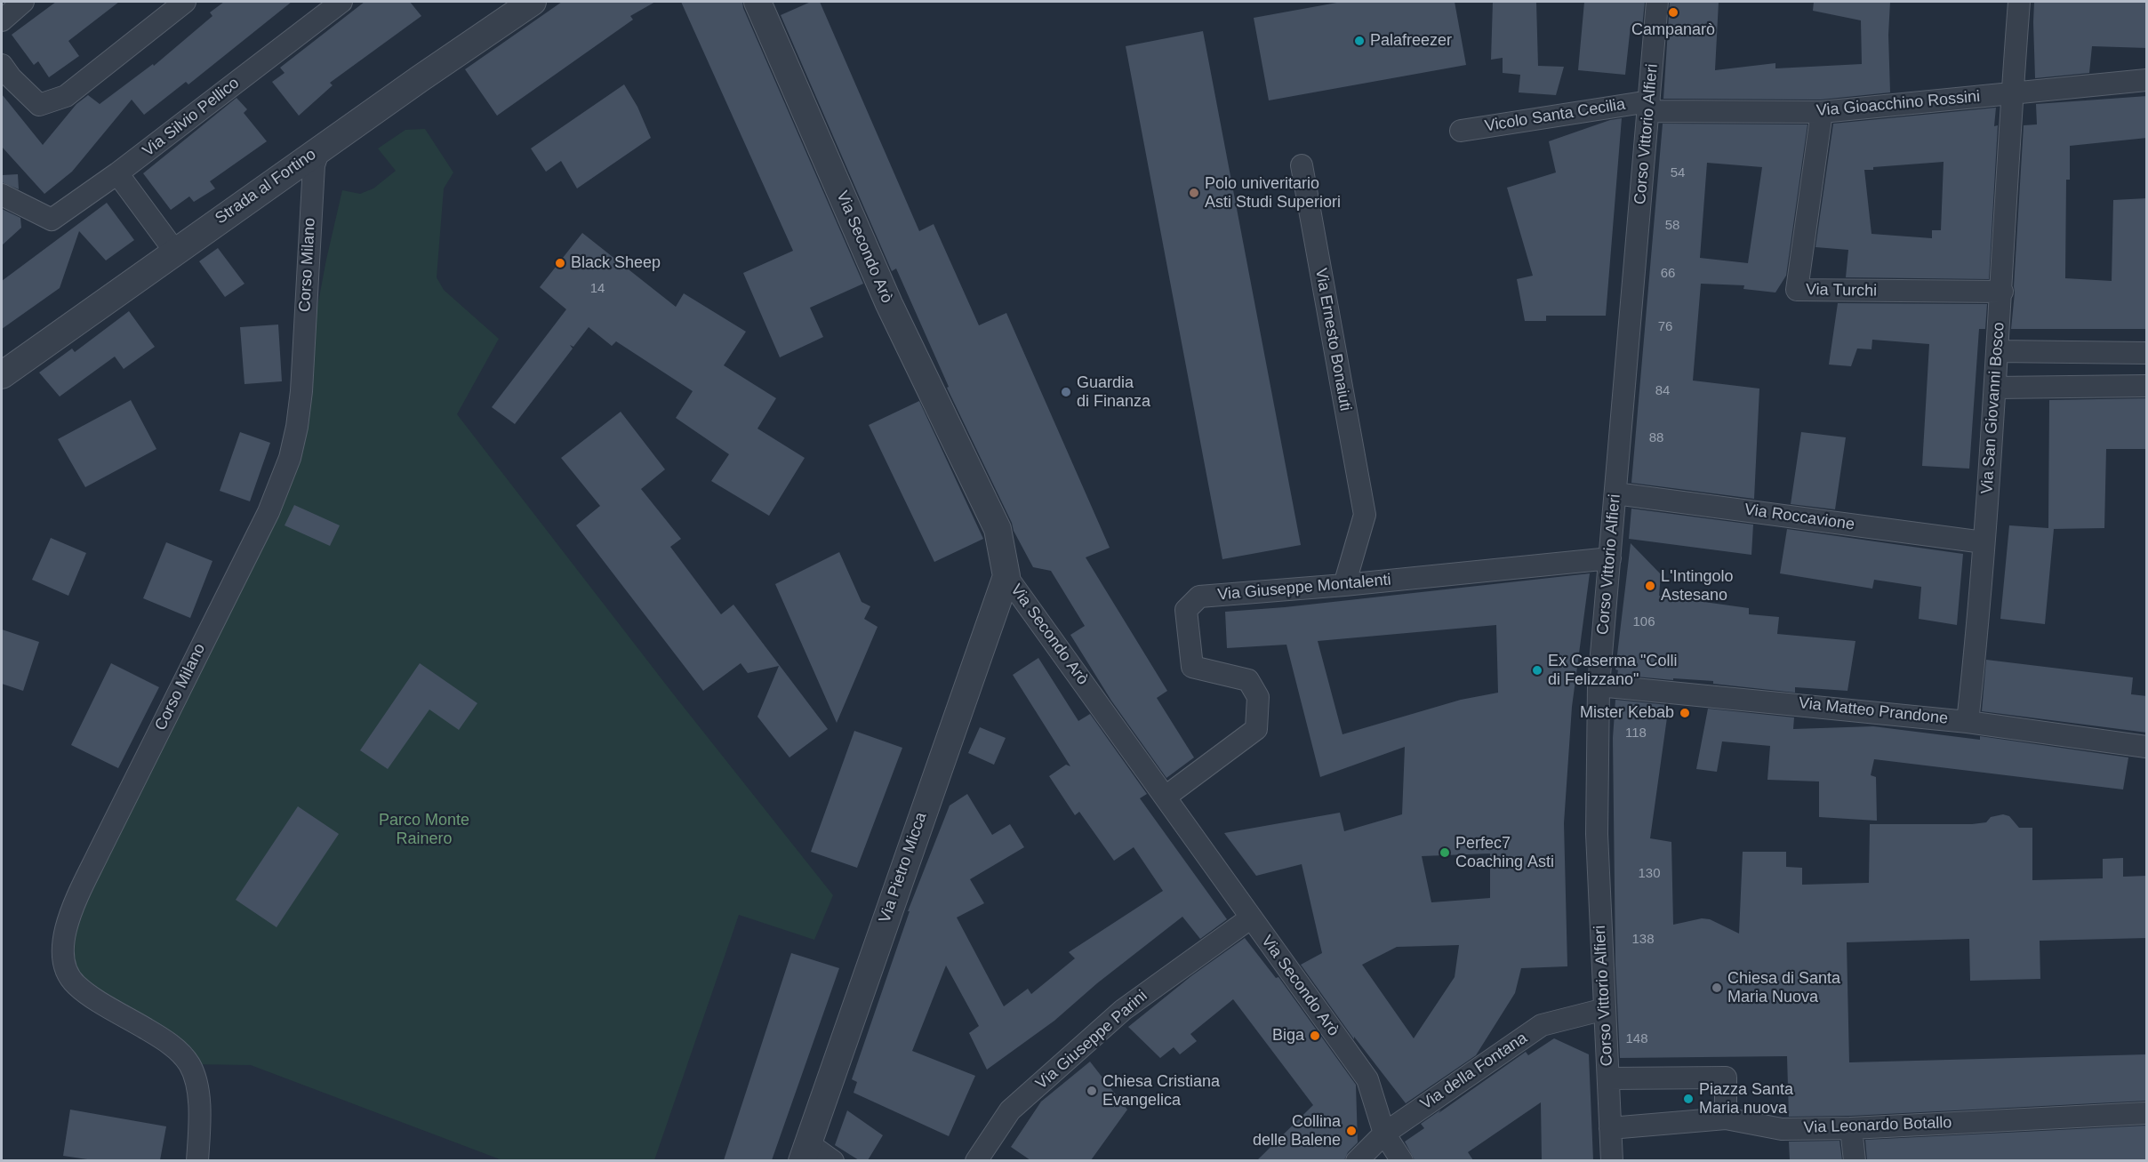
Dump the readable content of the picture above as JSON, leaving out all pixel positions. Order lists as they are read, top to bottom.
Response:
{
  "streets": {
    "street": [
      "Via Gioacchino Rossini",
      "Vicolo Santa Cecilia",
      "Via Silvio Pellico",
      "Corso Vittorio Alfieri",
      "Strada al Fortino",
      "Via Secondo Arò",
      "Corso Milano",
      "Via Turchi",
      "Via Ernesto Bonaiuti",
      "Via San Giovanni Bosco",
      "Via Roccavione",
      "Via Giuseppe Montalenti",
      "Via Matteo Prandone",
      "Via Pietro Micca",
      "Via Giuseppe Parini",
      "Via della Fontana",
      "Via Leonardo Botallo"
    ]
  },
  "crossings": [
    ["Via Gioacchino Rossini", "Vicolo Santa Cecilia"],
    ["Via Gioacchino Rossini", "Corso Vittorio Alfieri"],
    ["Via Gioacchino Rossini", "Via Turchi"],
    ["Via Gioacchino Rossini", "Via San Giovanni Bosco"],
    ["Vicolo Santa Cecilia", "Corso Vittorio Alfieri"],
    ["Corso Vittorio Alfieri", "Via Roccavione"],
    ["Corso Vittorio Alfieri", "Via Giuseppe Montalenti"],
    ["Corso Vittorio Alfieri", "Via Matteo Prandone"],
    ["Corso Vittorio Alfieri", "Via della Fontana"],
    ["Corso Vittorio Alfieri", "Via Leonardo Botallo"],
    ["Strada al Fortino", "Corso Milano"],
    ["Via Secondo Arò", "Via Giuseppe Montalenti"],
    ["Via Secondo Arò", "Via Pietro Micca"],
    ["Via Secondo Arò", "Via Giuseppe Parini"],
    ["Via Secondo Arò", "Via della Fontana"],
    ["Via Turchi", "Via San Giovanni Bosco"],
    ["Via Ernesto Bonaiuti", "Via Giuseppe Montalenti"],
    ["Via San Giovanni Bosco", "Via Roccavione"],
    ["Via San Giovanni Bosco", "Via Matteo Prandone"]
  ],
  "parks": ["Parco Monte Rainero"],
  "places": [
    "Campanarò",
    "Palafreezer",
    "Polo univeritario Asti Studi Superiori",
    "Black Sheep",
    "Guardia di Finanza",
    "L'Intingolo Astesano",
    "Ex Caserma \"Colli di Felizzano\"",
    "Mister Kebab",
    "Perfec7 Coaching Asti",
    "Chiesa di Santa Maria Nuova",
    "Biga",
    "Chiesa Cristiana Evangelica",
    "Piazza Santa Maria nuova",
    "Collina delle Balene"
  ],
  "house_numbers": [
    "54",
    "58",
    "66",
    "14",
    "76",
    "84",
    "88",
    "106",
    "118",
    "130",
    "138",
    "148"
  ]
}
